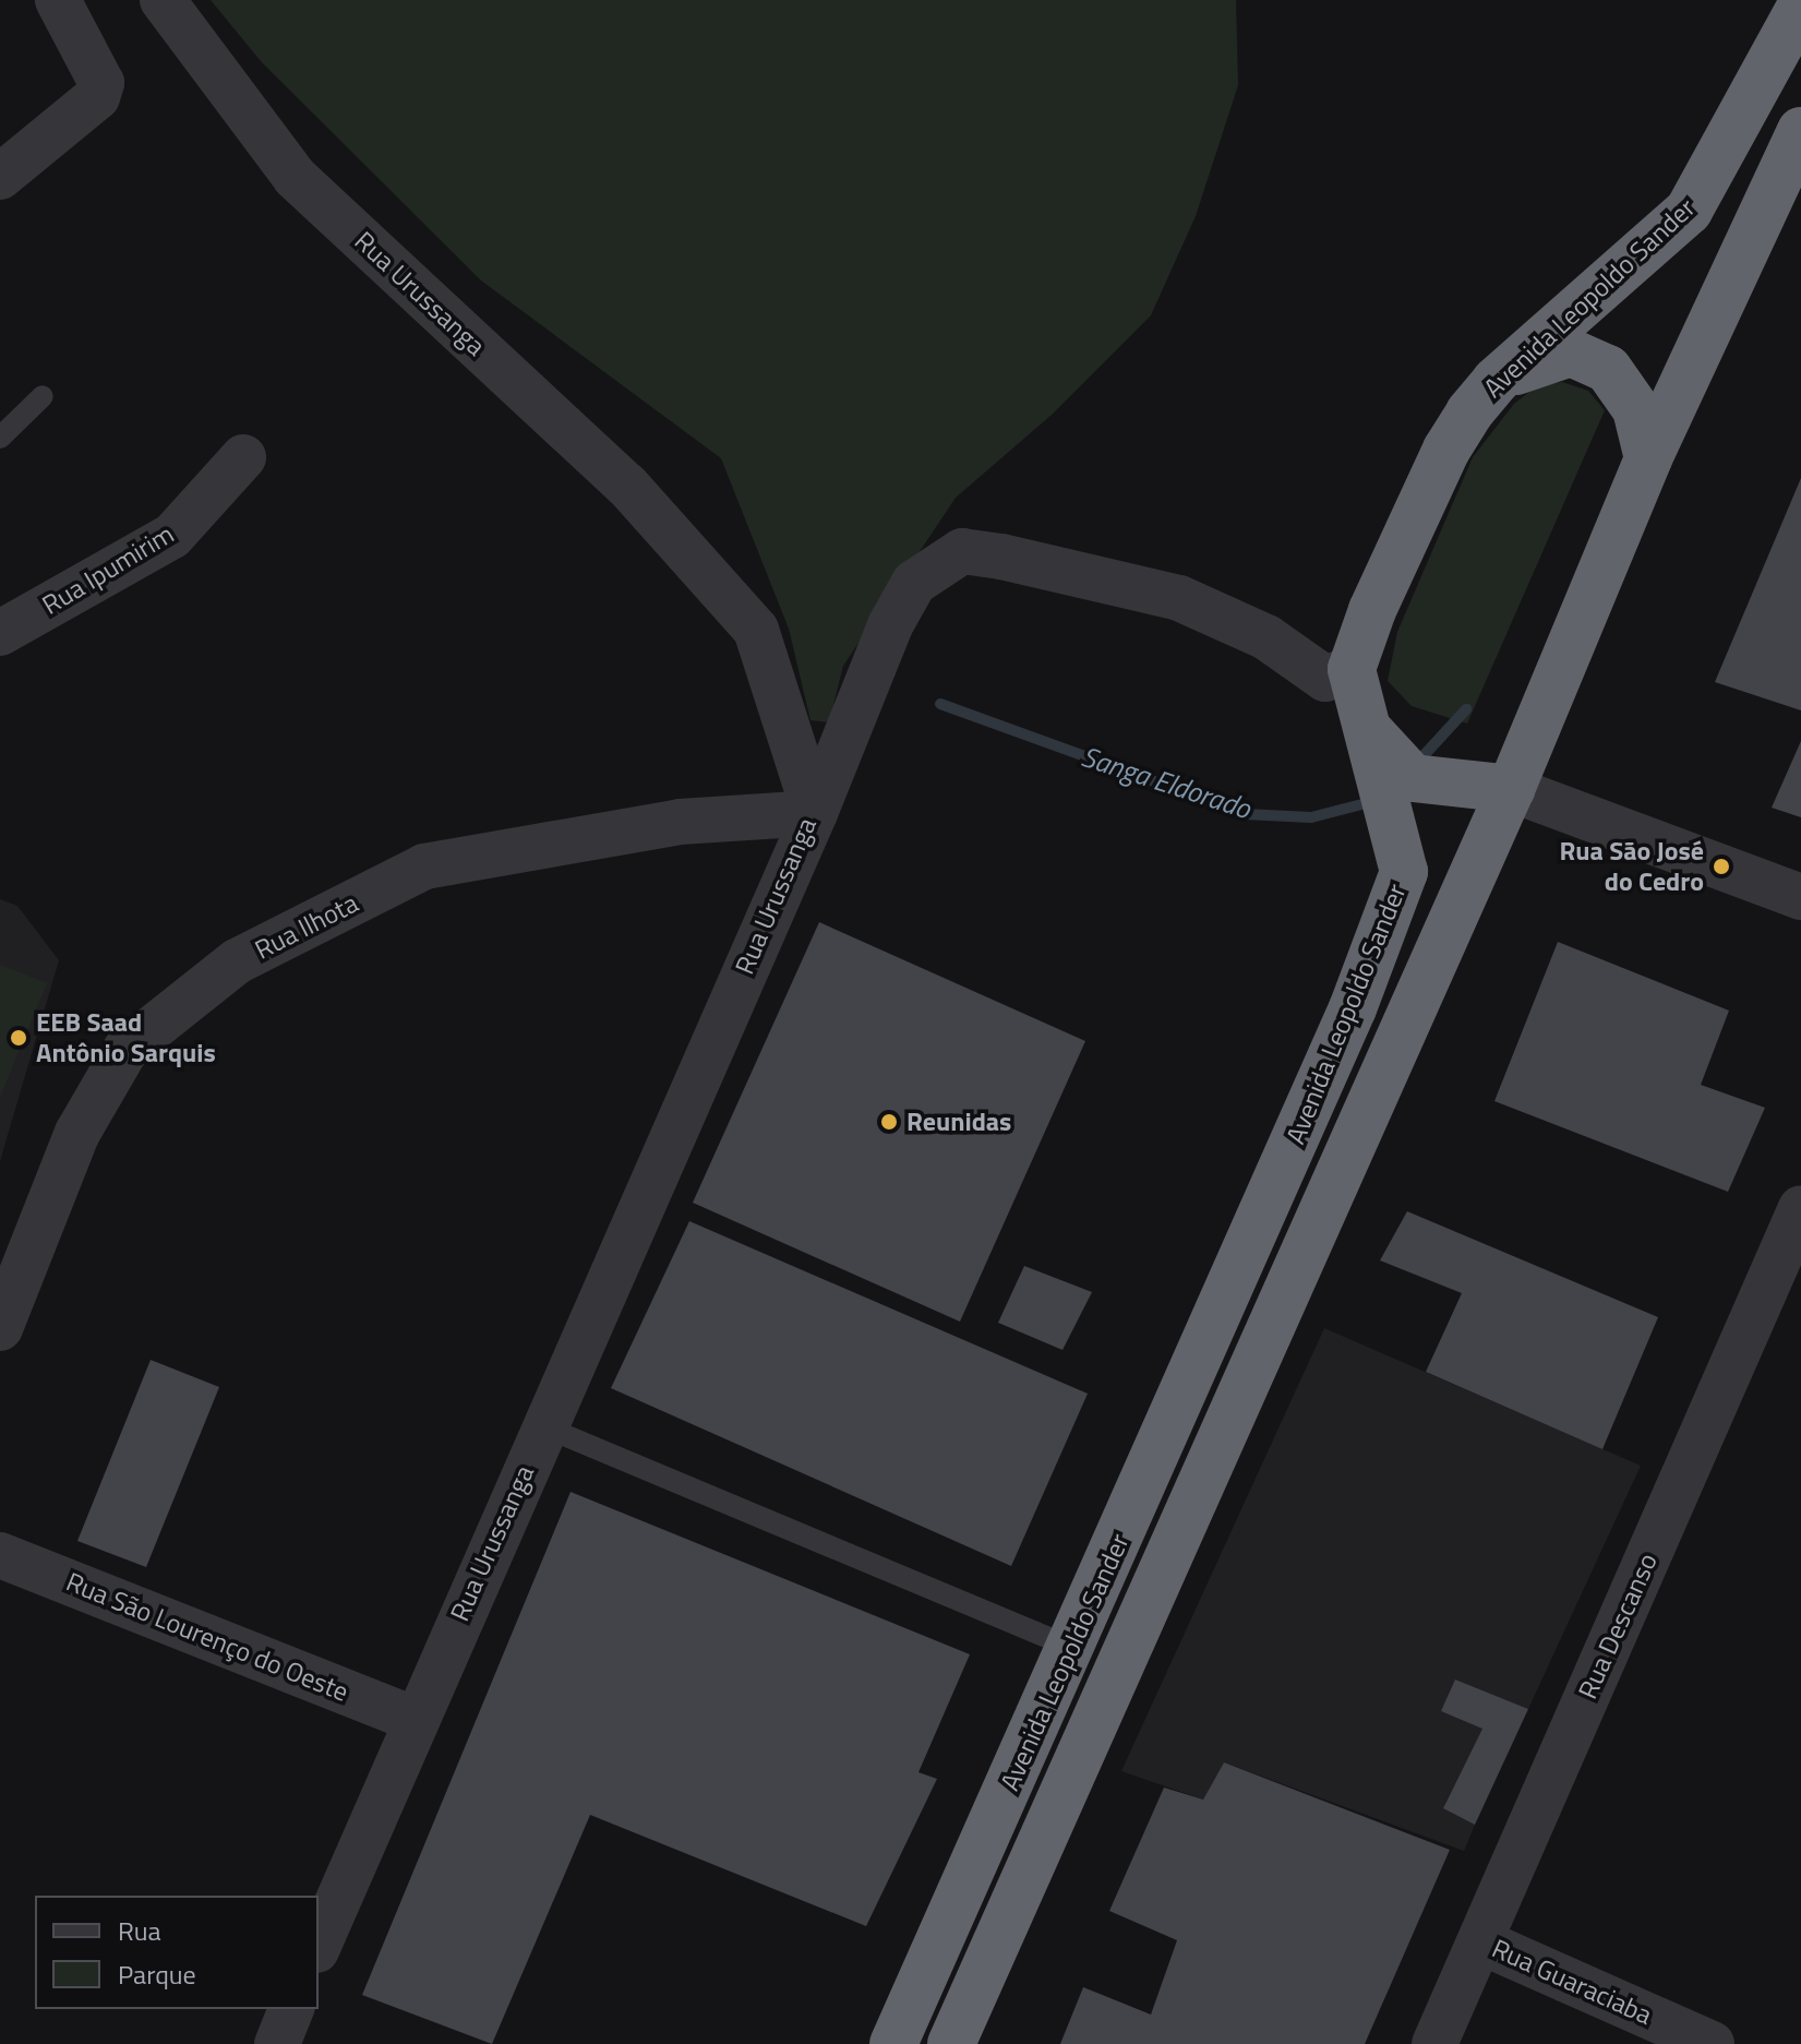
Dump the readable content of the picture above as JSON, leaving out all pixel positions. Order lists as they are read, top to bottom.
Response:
{
  "streets": {
    "highway": ["Avenida Leopoldo Sander"],
    "street": [
      "Rua Urussanga",
      "Rua Ipumirim",
      "Rua Ilhota",
      "Rua Descanso",
      "Rua São Lourenço do Oeste",
      "Rua Guaraciaba"
    ]
  },
  "crossings": [
    ["Rua Urussanga", "Rua Ilhota"],
    ["Rua Urussanga", "Rua São Lourenço do Oeste"],
    ["Rua Descanso", "Rua Guaraciaba"]
  ],
  "water": ["Sanga Eldorado"],
  "places": ["Rua São José do Cedro", "EEB Saad Antônio Sarquis", "Reunidas"],
  "legend": ["Rua", "Parque"]
}
